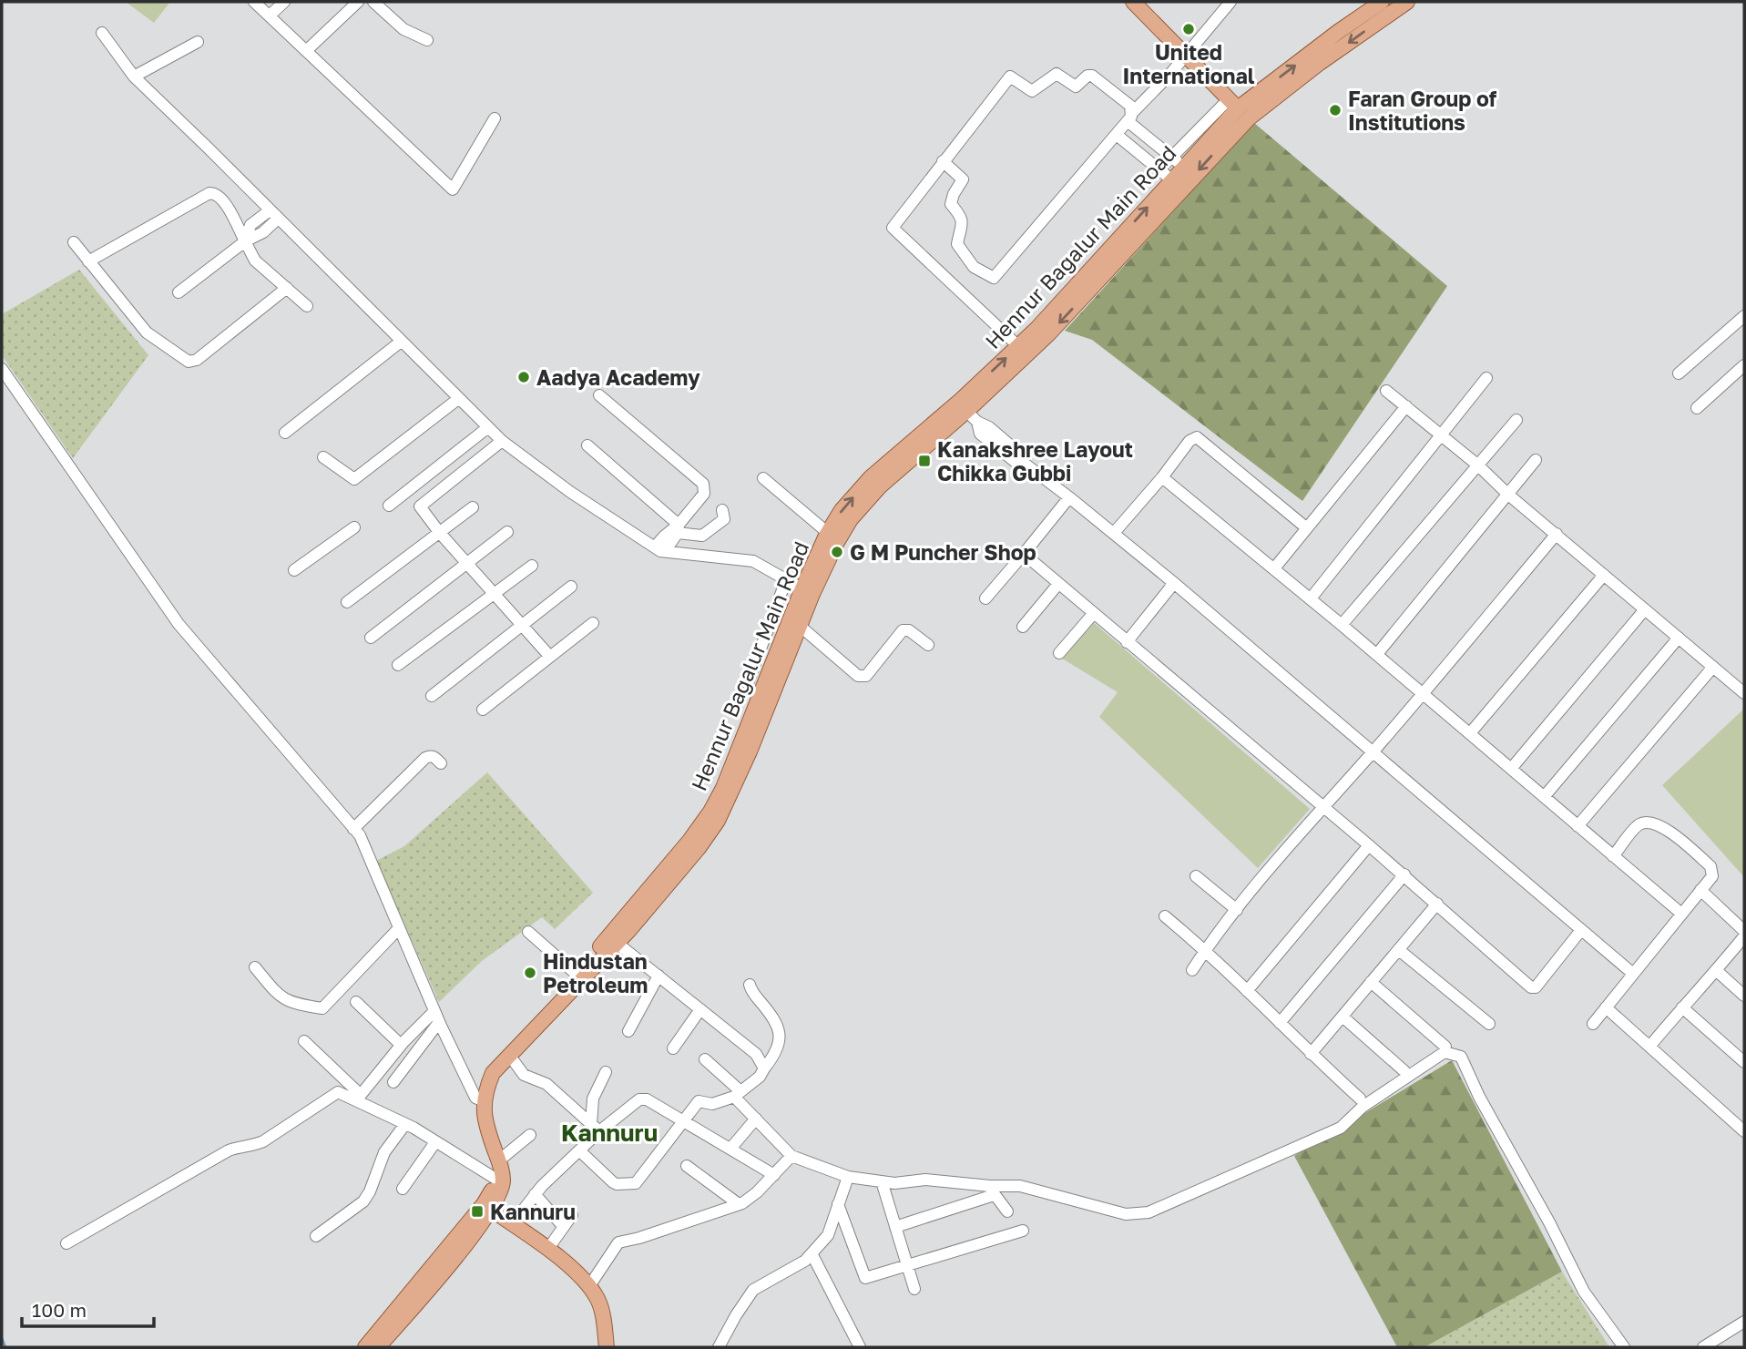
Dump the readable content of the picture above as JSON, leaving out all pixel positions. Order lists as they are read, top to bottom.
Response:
{
  "streets": {
    "main road": ["Hennur Bagalur Main Road"]
  },
  "districts": ["Kannuru"],
  "places": {
    "other": [
      "United International",
      "Faran Group of Institutions",
      "Aadya Academy",
      "G M Puncher Shop",
      "Hindustan Petroleum"
    ],
    "transit": ["Kanakshree Layout Chikka Gubbi", "Kannuru"]
  },
  "scale_bar": "100 m"
}
